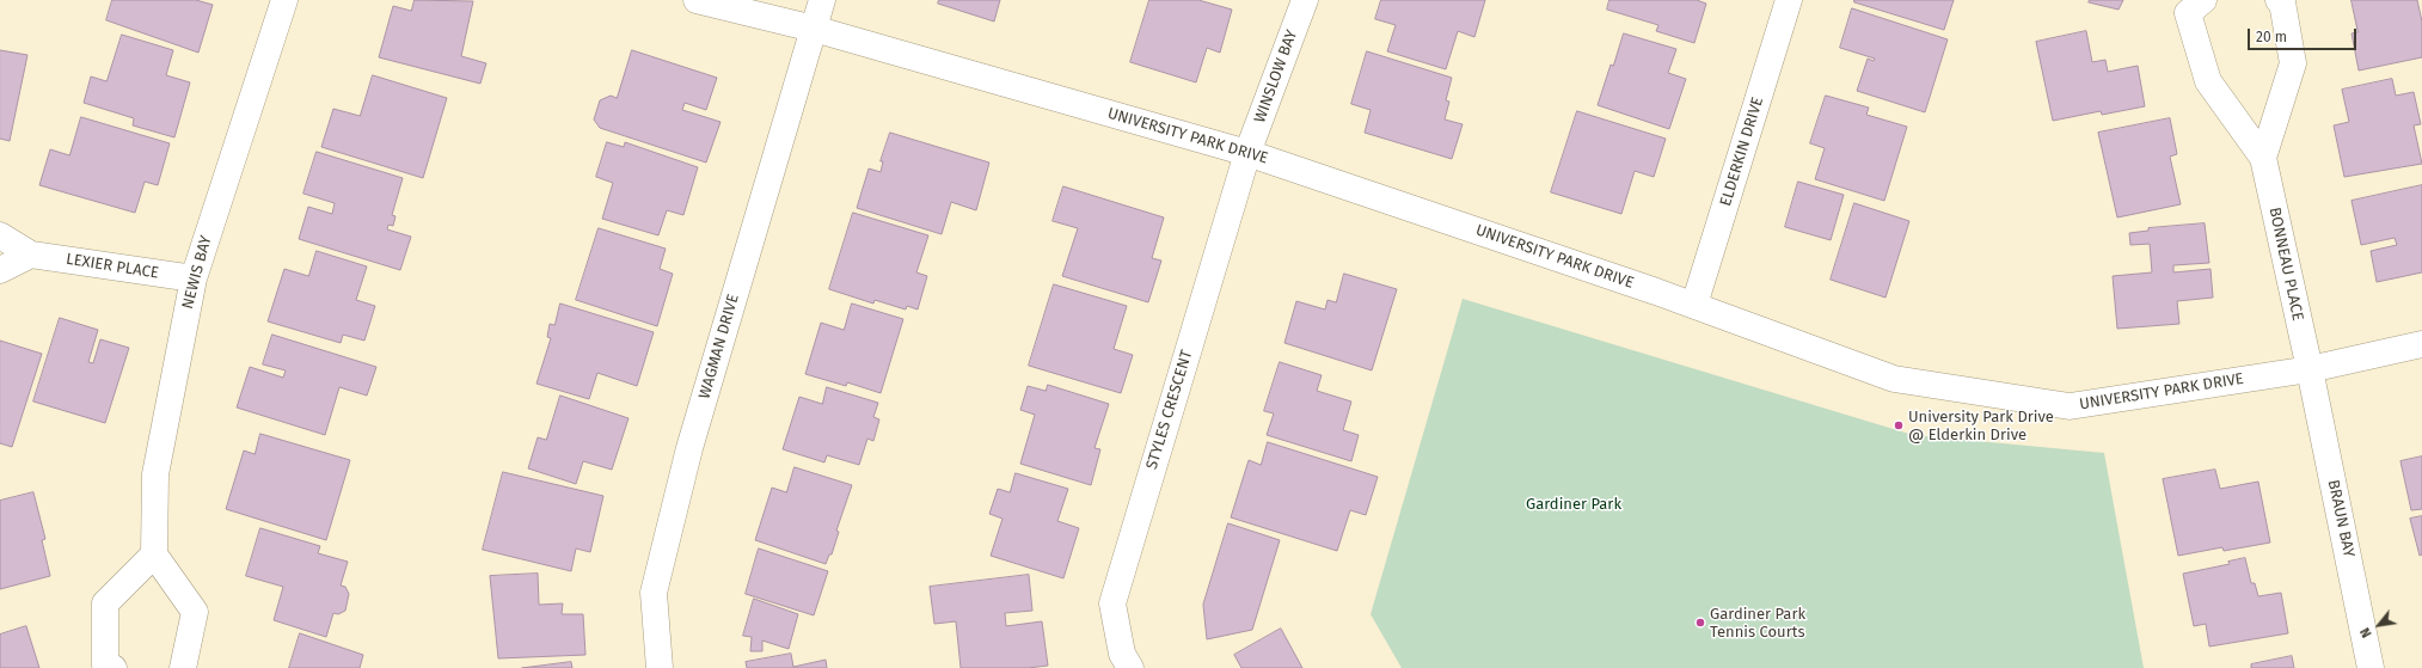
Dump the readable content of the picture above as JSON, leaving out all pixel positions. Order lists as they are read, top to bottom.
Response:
{
  "streets": {
    "street": [
      "WINSLOW BAY",
      "UNIVERSITY PARK DRIVE",
      "ELDERKIN DRIVE",
      "BONNEAU PLACE",
      "LEXIER PLACE",
      "NEWIS BAY",
      "WAGMAN DRIVE",
      "STYLES CRESCENT",
      "BRAUN BAY"
    ]
  },
  "crossings": [
    ["WINSLOW BAY", "UNIVERSITY PARK DRIVE"],
    ["WINSLOW BAY", "STYLES CRESCENT"],
    ["UNIVERSITY PARK DRIVE", "ELDERKIN DRIVE"],
    ["UNIVERSITY PARK DRIVE", "BONNEAU PLACE"],
    ["UNIVERSITY PARK DRIVE", "WAGMAN DRIVE"],
    ["UNIVERSITY PARK DRIVE", "STYLES CRESCENT"],
    ["UNIVERSITY PARK DRIVE", "BRAUN BAY"],
    ["BONNEAU PLACE", "BRAUN BAY"],
    ["LEXIER PLACE", "NEWIS BAY"]
  ],
  "parks": ["Gardiner Park"],
  "places": ["University Park Drive @ Elderkin Drive", "Gardiner Park Tennis Courts"],
  "scale_bar": "20 m",
  "north": "bottom left"
}
